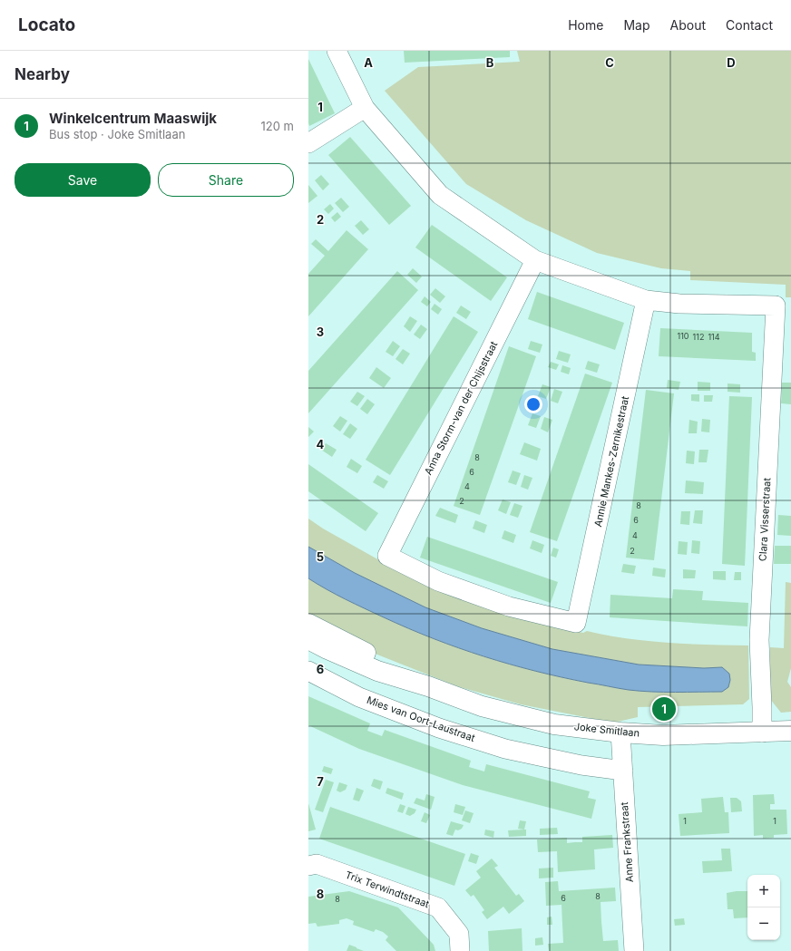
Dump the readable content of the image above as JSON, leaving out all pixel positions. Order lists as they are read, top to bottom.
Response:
{
  "streets": {
    "street": [
      "Anna Storm-van der Chijsstraat",
      "Annie Mankes-Zernikestraat",
      "Clara Visserstraat",
      "Mies van Oort-Laustraat",
      "Joke Smitlaan",
      "Anne Frankstraat",
      "Trix Terwindtstraat"
    ]
  },
  "crossings": [
    ["Anna Storm-van der Chijsstraat", "Annie Mankes-Zernikestraat"],
    ["Annie Mankes-Zernikestraat", "Clara Visserstraat"],
    ["Clara Visserstraat", "Joke Smitlaan"],
    ["Mies van Oort-Laustraat", "Anne Frankstraat"],
    ["Joke Smitlaan", "Anne Frankstraat"]
  ],
  "house_numbers": [
    "110",
    "112",
    "114",
    "8",
    "6",
    "4",
    "2",
    "8",
    "6",
    "4",
    "2",
    "1",
    "1",
    "8",
    "6",
    "8"
  ],
  "page": {
    "header": "Locato",
    "nav": [
      "Home",
      "Map",
      "About",
      "Contact"
    ],
    "heading": "Nearby",
    "list": [
      {
        "mark": "1",
        "name": "Winkelcentrum Maaswijk",
        "note": "Bus stop · Joke Smitlaan",
        "value": "120 m"
      }
    ],
    "buttons": ["Save", "Share"],
    "pins": "1",
    "map_buttons": ["+", "−"]
  },
  "grid": {
    "columns": [
      "A",
      "B",
      "C",
      "D"
    ],
    "rows": [
      "1",
      "2",
      "3",
      "4",
      "5",
      "6",
      "7",
      "8"
    ]
  }
}
